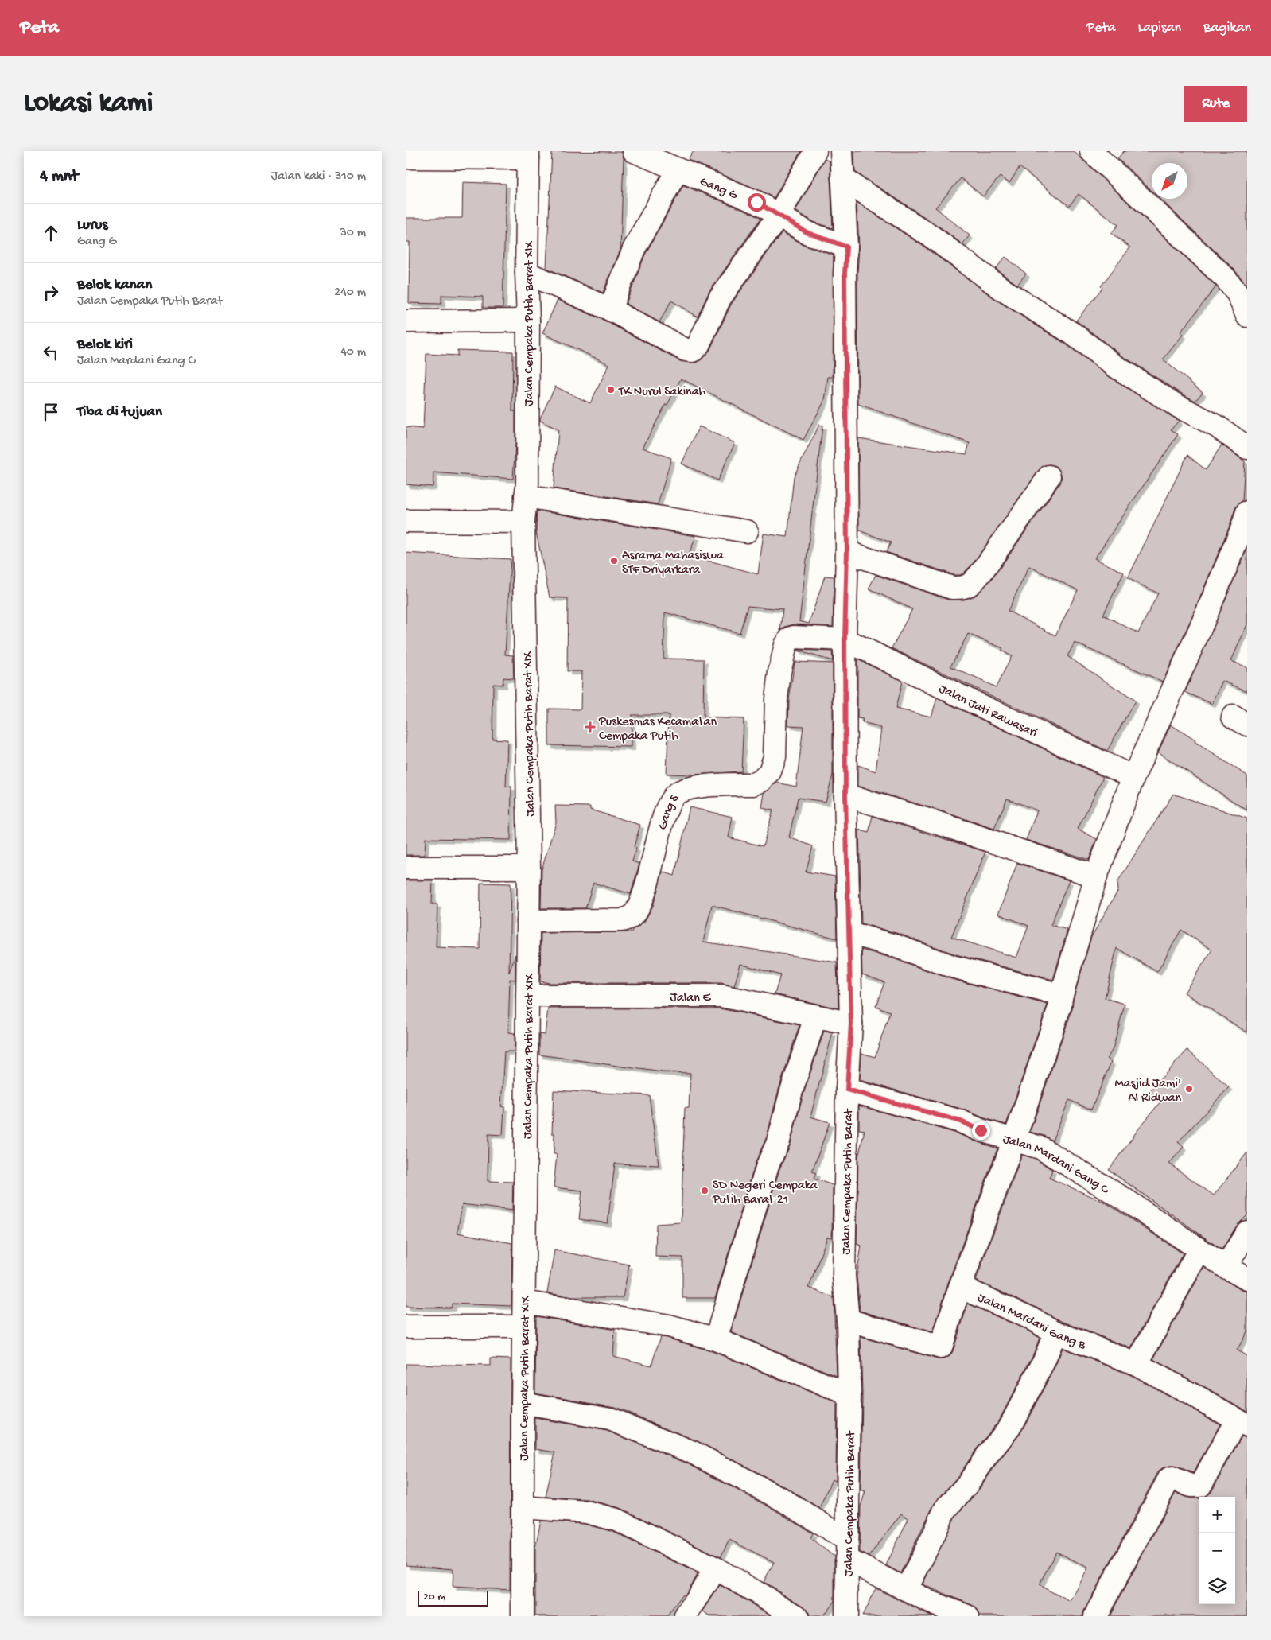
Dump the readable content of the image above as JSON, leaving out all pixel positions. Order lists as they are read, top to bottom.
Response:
{
  "streets": {
    "street": [
      "Gang G",
      "Jalan Cempaka Putih Barat XIX",
      "Jalan Jati Rawasari",
      "Gang S",
      "Jalan E",
      "Jalan Mardani Gang C",
      "Jalan Cempaka Putih Barat",
      "Jalan Mardani Gang B"
    ]
  },
  "crossings": [
    ["Gang G", "Jalan Cempaka Putih Barat"],
    ["Jalan Cempaka Putih Barat XIX", "Gang S"],
    ["Jalan Cempaka Putih Barat XIX", "Jalan E"],
    ["Jalan Jati Rawasari", "Gang S"],
    ["Jalan Jati Rawasari", "Jalan Cempaka Putih Barat"],
    ["Gang S", "Jalan Cempaka Putih Barat"],
    ["Jalan E", "Jalan Cempaka Putih Barat"],
    ["Jalan Mardani Gang C", "Jalan Cempaka Putih Barat"]
  ],
  "places": {
    "other": [
      "TK Nurul Sakinah",
      "Asrama Mahasiswa STF Driyarkara",
      "Masjid Jami' Al Ridwan",
      "SD Negeri Cempaka Putih Barat 21"
    ],
    "health": ["Puskesmas Kecamatan Cempaka Putih"]
  },
  "scale_bar": "20 m",
  "north": "bottom left",
  "page": {
    "header": "Peta",
    "nav": ["Peta", "Lapisan", "Bagikan"],
    "buttons": "Rute",
    "title": "Lokasi kami",
    "heading": ["4 mnt", "Jalan kaki · 310 m"],
    "list": [
      ["Lurus", "Gang G", "30 m"],
      ["Belok kanan", "Jalan Cempaka Putih Barat", "240 m"],
      ["Belok kiri", "Jalan Mardani Gang C", "40 m"],
      "Tiba di tujuan"
    ],
    "map_buttons": ["+", "−"],
    "scale": "20 m"
  }
}
